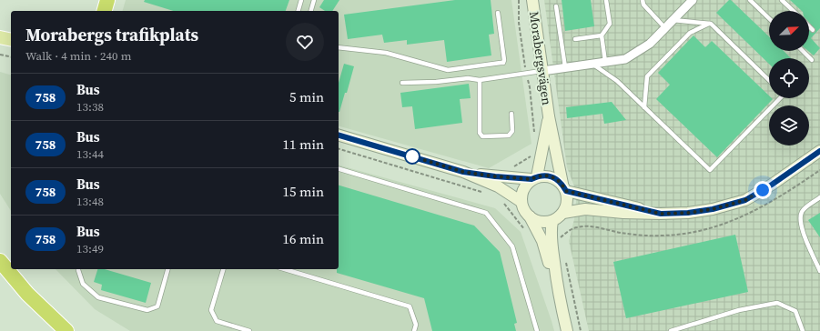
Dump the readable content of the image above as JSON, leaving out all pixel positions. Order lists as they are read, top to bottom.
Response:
{
  "streets": {
    "street": ["Morabergsvägen"]
  },
  "lines": ["bus line 758"],
  "north": "top right",
  "page": {
    "heading": ["Morabergs trafikplats", "Walk · 4 min · 240 m"],
    "list": [
      {
        "mark": "758",
        "name": "Bus",
        "note": "13:38",
        "value": "5 min"
      },
      {
        "mark": "758",
        "name": "Bus",
        "note": "13:44",
        "value": "11 min"
      },
      {
        "mark": "758",
        "name": "Bus",
        "note": "13:48",
        "value": "15 min"
      },
      {
        "mark": "758",
        "name": "Bus",
        "note": "13:49",
        "value": "16 min"
      }
    ]
  }
}
